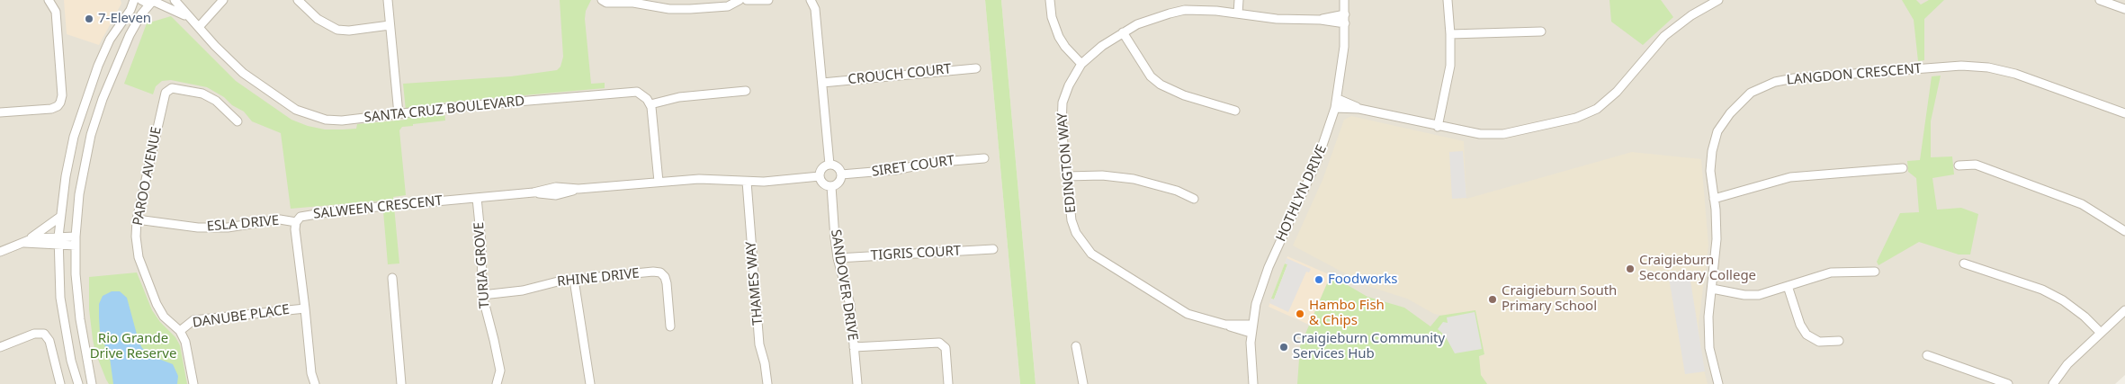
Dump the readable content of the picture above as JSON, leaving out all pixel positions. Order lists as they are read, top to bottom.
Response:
{
  "streets": {
    "street": [
      "CROUCH COURT",
      "LANGDON CRESCENT",
      "SANTA CRUZ BOULEVARD",
      "EDINGTON WAY",
      "SIRET COURT",
      "PAROO AVENUE",
      "HOTHLYN DRIVE",
      "SALWEEN CRESCENT",
      "ESLA DRIVE",
      "TIGRIS COURT",
      "TURIA GROVE",
      "RHINE DRIVE",
      "THAMES WAY",
      "SANDOVER DRIVE",
      "DANUBE PLACE"
    ]
  },
  "crossings": [
    ["EDINGTON WAY", "HOTHLYN DRIVE"],
    ["SIRET COURT", "SALWEEN CRESCENT"],
    ["SIRET COURT", "SANDOVER DRIVE"],
    ["PAROO AVENUE", "ESLA DRIVE"],
    ["PAROO AVENUE", "DANUBE PLACE"],
    ["SALWEEN CRESCENT", "ESLA DRIVE"],
    ["SALWEEN CRESCENT", "TURIA GROVE"],
    ["SALWEEN CRESCENT", "THAMES WAY"],
    ["SALWEEN CRESCENT", "SANDOVER DRIVE"],
    ["SALWEEN CRESCENT", "DANUBE PLACE"],
    ["TIGRIS COURT", "SANDOVER DRIVE"],
    ["TURIA GROVE", "RHINE DRIVE"]
  ],
  "parks": ["Rio Grande Drive Reserve"],
  "places": [
    "7-Eleven",
    "Craigieburn Secondary College",
    "Foodworks",
    "Craigieburn South Primary School",
    "Hambo Fish & Chips",
    "Craigieburn Community Services Hub"
  ]
}
